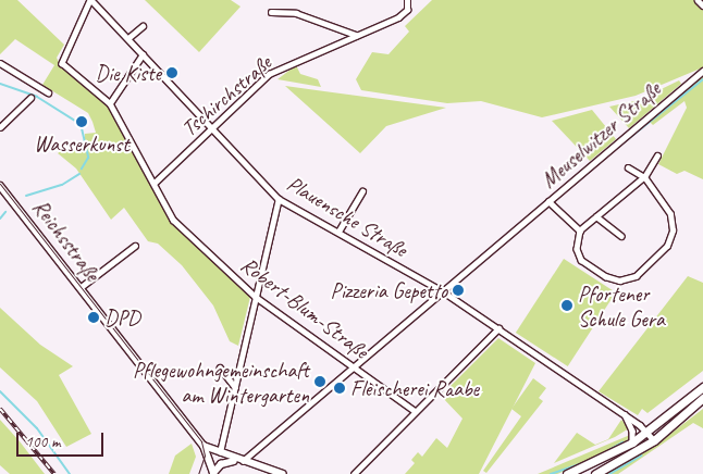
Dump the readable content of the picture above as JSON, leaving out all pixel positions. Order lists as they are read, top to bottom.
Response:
{
  "streets": {
    "main road": ["Reichsstraße"],
    "street": [
      "Tschirchstraße",
      "Meuselwitzer Straße",
      "Plauensche Straße",
      "Robert-Blum-Straße"
    ]
  },
  "crossings": [
    ["Tschirchstraße", "Plauensche Straße"],
    ["Tschirchstraße", "Robert-Blum-Straße"],
    ["Meuselwitzer Straße", "Plauensche Straße"],
    ["Meuselwitzer Straße", "Robert-Blum-Straße"],
    ["Plauensche Straße", "Robert-Blum-Straße"]
  ],
  "places": [
    "Die Kiste",
    "Wasserkunst",
    "Pizzeria Gepetto",
    "Pfortener Schule Gera",
    "DPD",
    "Pflegewohngemeinschaft am Wintergarten",
    "Fleischerei Raabe"
  ],
  "scale_bar": "100 m"
}
